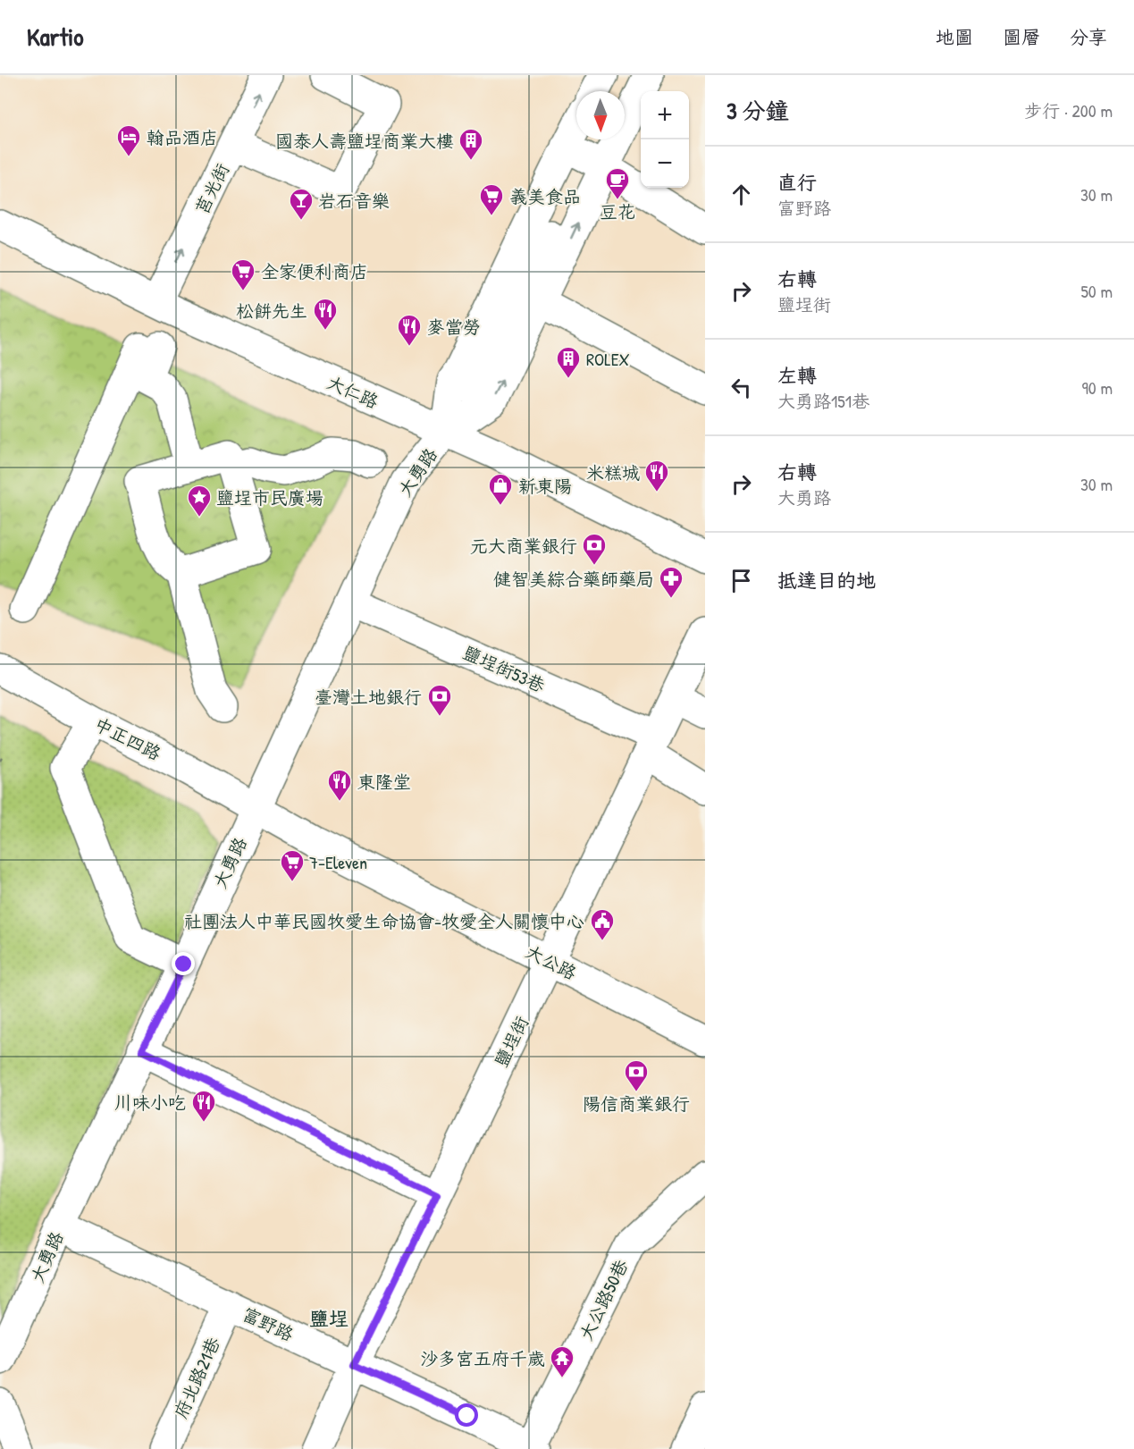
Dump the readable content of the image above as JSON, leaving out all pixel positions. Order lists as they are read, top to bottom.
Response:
{
  "streets": {
    "street": [
      "莒光街",
      "大仁路",
      "大勇路",
      "鹽埕街53巷",
      "中正四路",
      "大公路",
      "鹽埕街",
      "大公路50巷",
      "富野路",
      "府北路21巷"
    ]
  },
  "crossings": [
    ["莒光街", "大仁路"],
    ["大仁路", "大勇路"],
    ["大勇路", "鹽埕街53巷"],
    ["大勇路", "中正四路"],
    ["大勇路", "大公路"],
    ["大勇路", "富野路"],
    ["鹽埕街53巷", "鹽埕街"],
    ["中正四路", "大公路"],
    ["大公路", "鹽埕街"],
    ["鹽埕街", "富野路"],
    ["大公路50巷", "富野路"],
    ["富野路", "府北路21巷"]
  ],
  "one_way": ["莒光街"],
  "districts": ["鹽埕"],
  "places": {
    "hotel": ["翰品酒店"],
    "building": ["國泰人壽鹽埕商業大樓", "ROLEX"],
    "cafe": ["豆花"],
    "supermarket": ["義美食品", "全家便利商店", "7-Eleven"],
    "bar": ["岩石音樂"],
    "restaurant": [
      "松餅先生",
      "麥當勞",
      "米糕城",
      "東隆堂",
      "川味小吃"
    ],
    "shop": ["新東陽"],
    "place": ["鹽埕市民廣場"],
    "bank": ["元大商業銀行", "臺灣土地銀行", "陽信商業銀行"],
    "pharmacy": ["健智美綜合藥師藥局"],
    "public building": ["社團法人中華民國牧愛生命協會-牧愛全人關懷中心"],
    "temple": ["沙多宮五府千歲"]
  },
  "north": "bottom",
  "page": {
    "header": "Kartio",
    "nav": ["地圖", "圖層", "分享"],
    "heading": ["3 分鐘", "步行 · 200 m"],
    "map_buttons": ["+", "−"],
    "list": [
      ["直行", "富野路", "30 m"],
      ["右轉", "鹽埕街", "50 m"],
      ["左轉", "大勇路151巷", "90 m"],
      ["右轉", "大勇路", "30 m"],
      "抵達目的地"
    ]
  }
}
